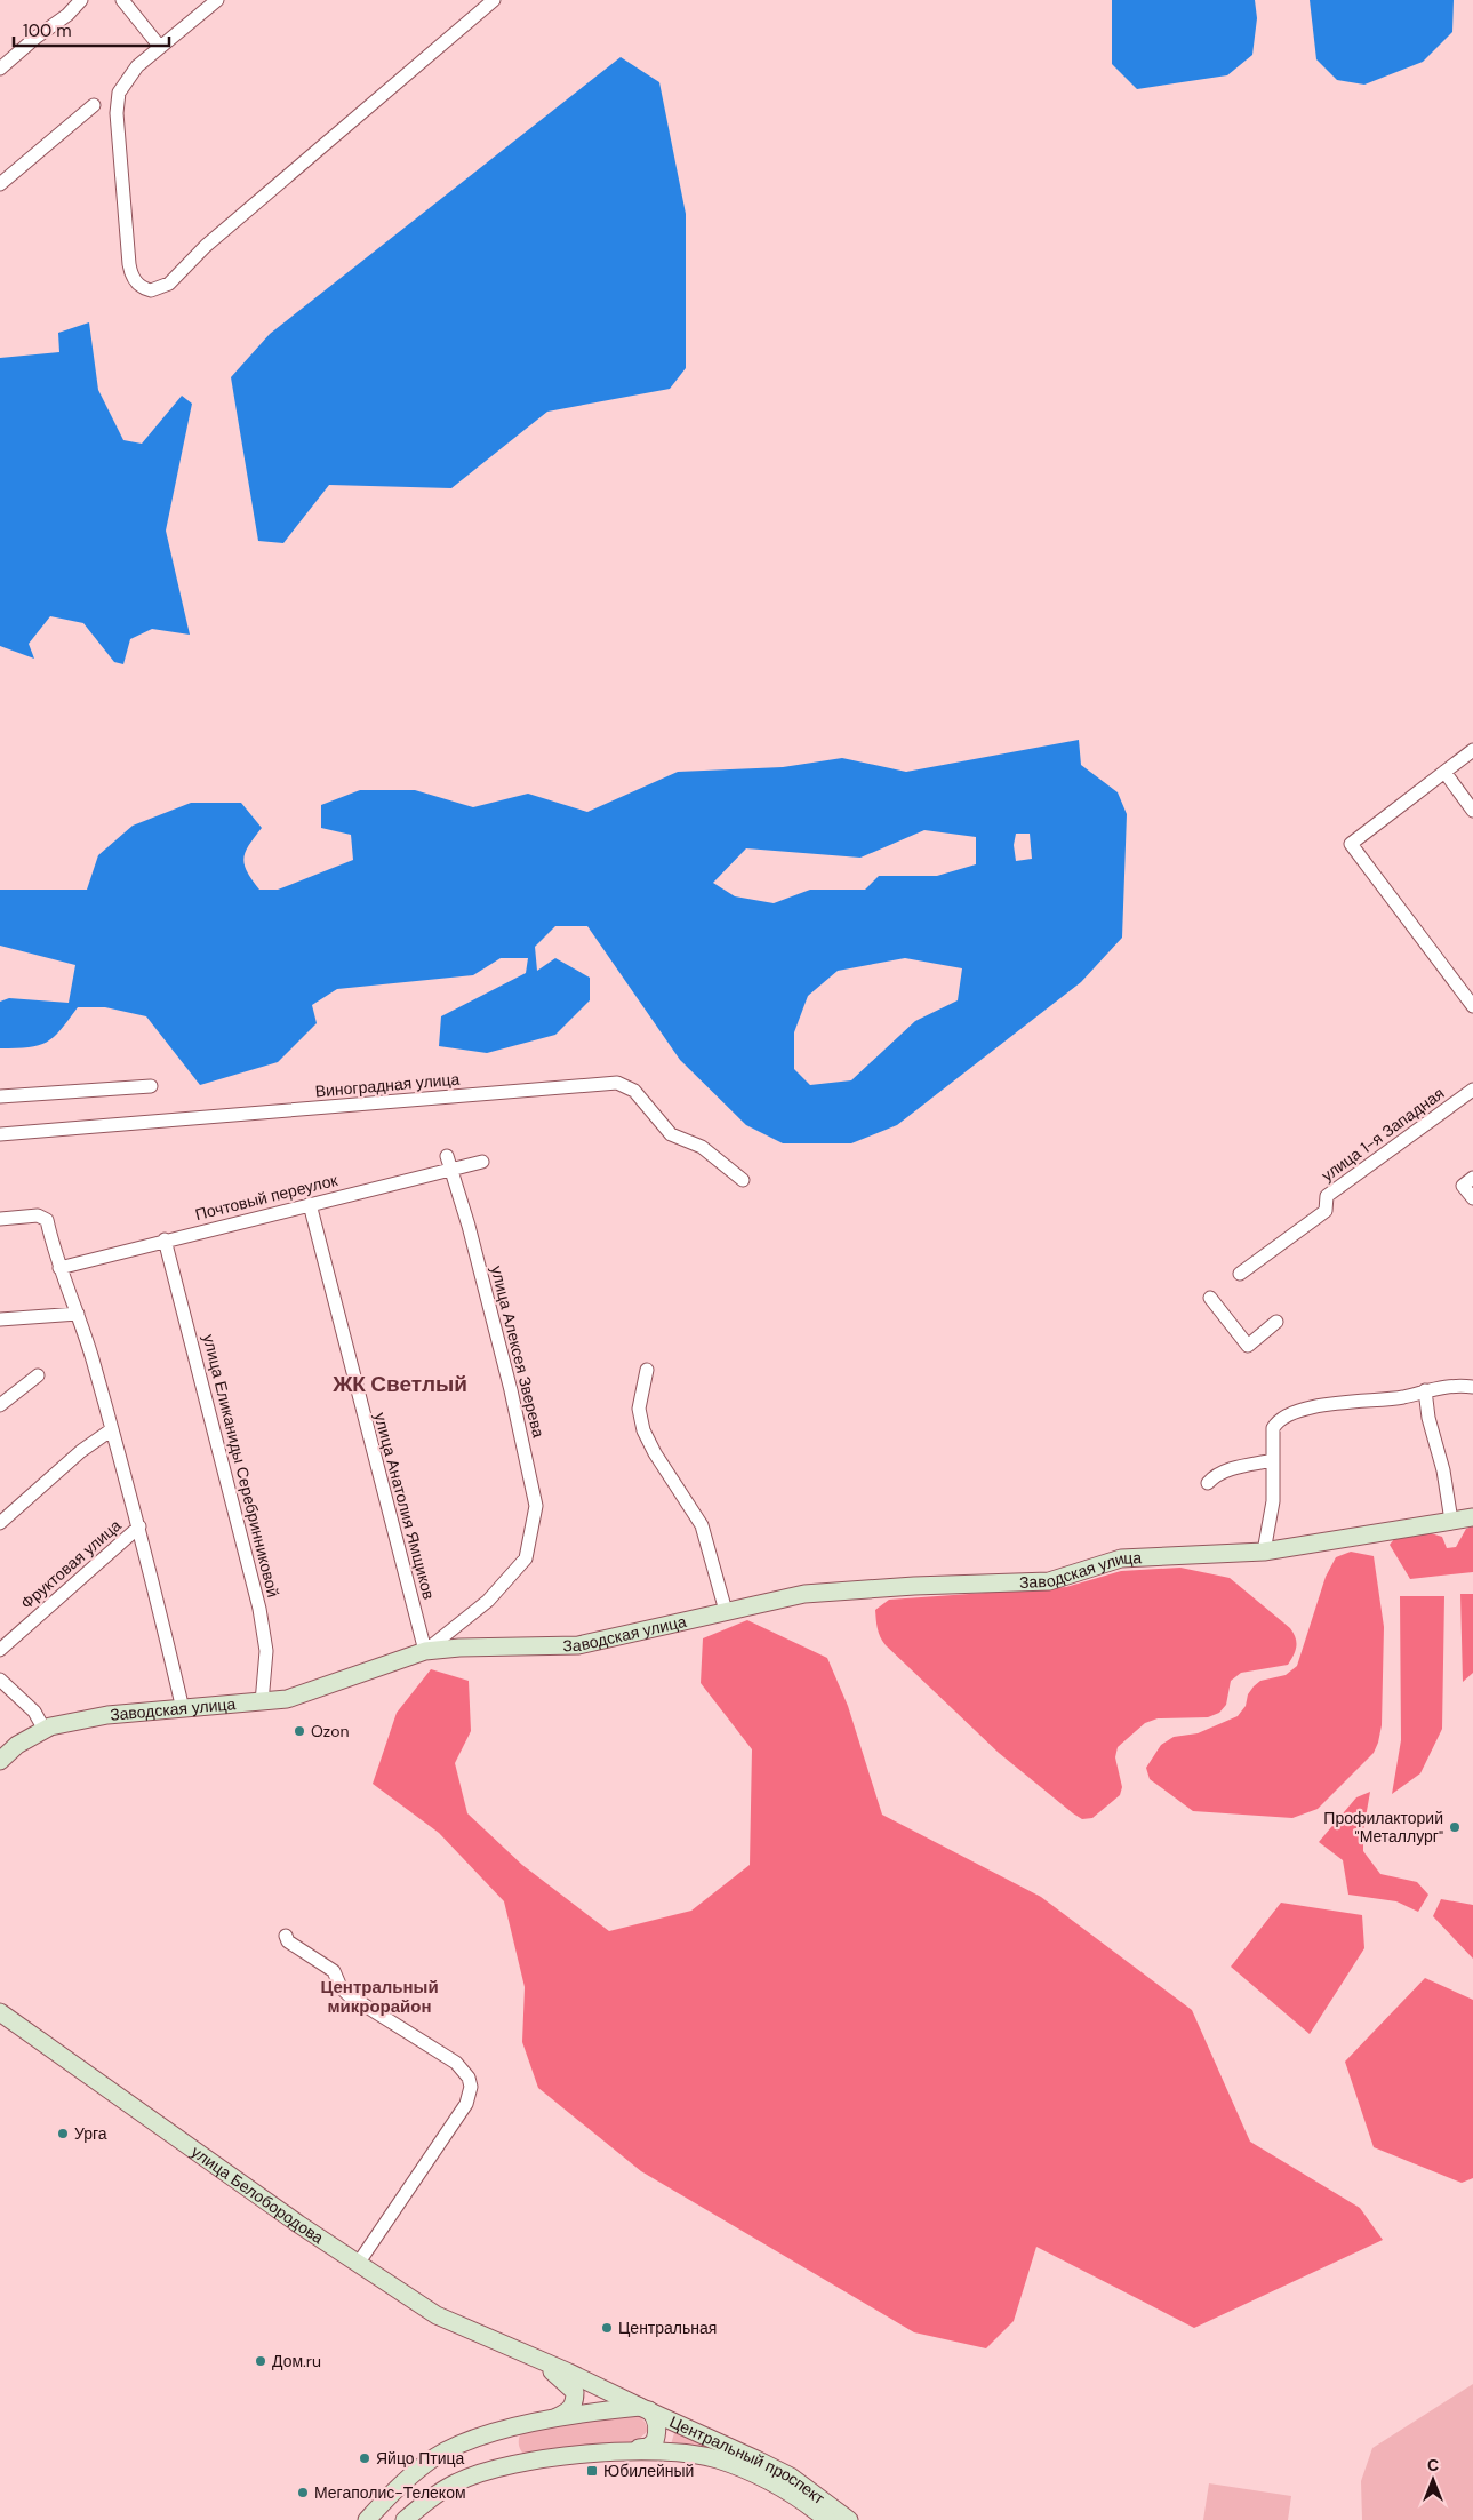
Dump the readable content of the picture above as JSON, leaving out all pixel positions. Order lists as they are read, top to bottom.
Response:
{
  "streets": {
    "street": [
      "Виноградная улица",
      "улица 1-я Западная",
      "Почтовый переулок",
      "улица Алексея Зверева",
      "улица Еликаниды Серебринниковой",
      "улица Анатолия Ямщиков",
      "Фруктовая улица",
      "Заводская улица",
      "улица Белобородова",
      "Центральный проспект"
    ]
  },
  "crossings": [
    ["Почтовый переулок", "улица Алексея Зверева"],
    ["Почтовый переулок", "улица Еликаниды Серебринниковой"],
    ["Почтовый переулок", "улица Анатолия Ямщиков"],
    ["улица Алексея Зверева", "улица Анатолия Ямщиков"],
    ["улица Алексея Зверева", "Заводская улица"],
    ["улица Еликаниды Серебринниковой", "Заводская улица"],
    ["улица Анатолия Ямщиков", "Заводская улица"],
    ["улица Белобородова", "Центральный проспект"]
  ],
  "districts": ["ЖК Светлый", "Центральный микрорайон"],
  "places": {
    "other": [
      "Ozon",
      "Профилакторий \"Металлург\"",
      "Урга",
      "Центральная",
      "Дом.ru",
      "Яйцо Птица",
      "Мегаполис-Телеком"
    ],
    "transit": ["Юбилейный"]
  },
  "scale_bar": "100 m",
  "north": "top"
}
